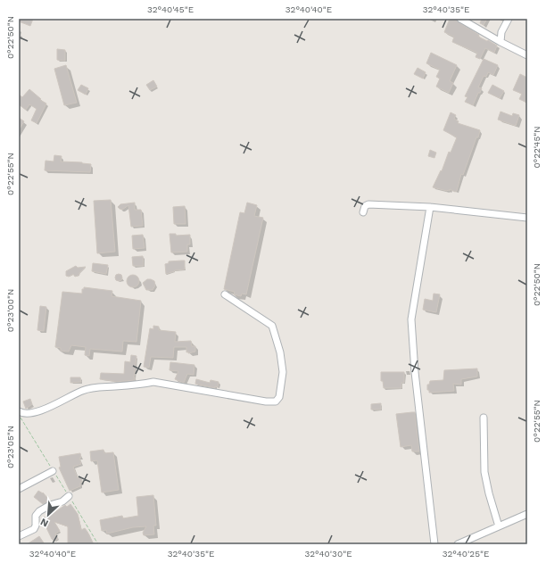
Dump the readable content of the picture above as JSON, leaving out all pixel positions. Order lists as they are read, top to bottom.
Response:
{
  "north": "bottom left",
  "coordinates": [
    "32°40'45\"E",
    "32°40'40\"E",
    "32°40'35\"E",
    "0°22'50\"N",
    "0°22'45\"N",
    "0°22'55\"N",
    "0°23'00\"N",
    "0°23'05\"N",
    "32°40'30\"E",
    "32°40'25\"E"
  ]
}
